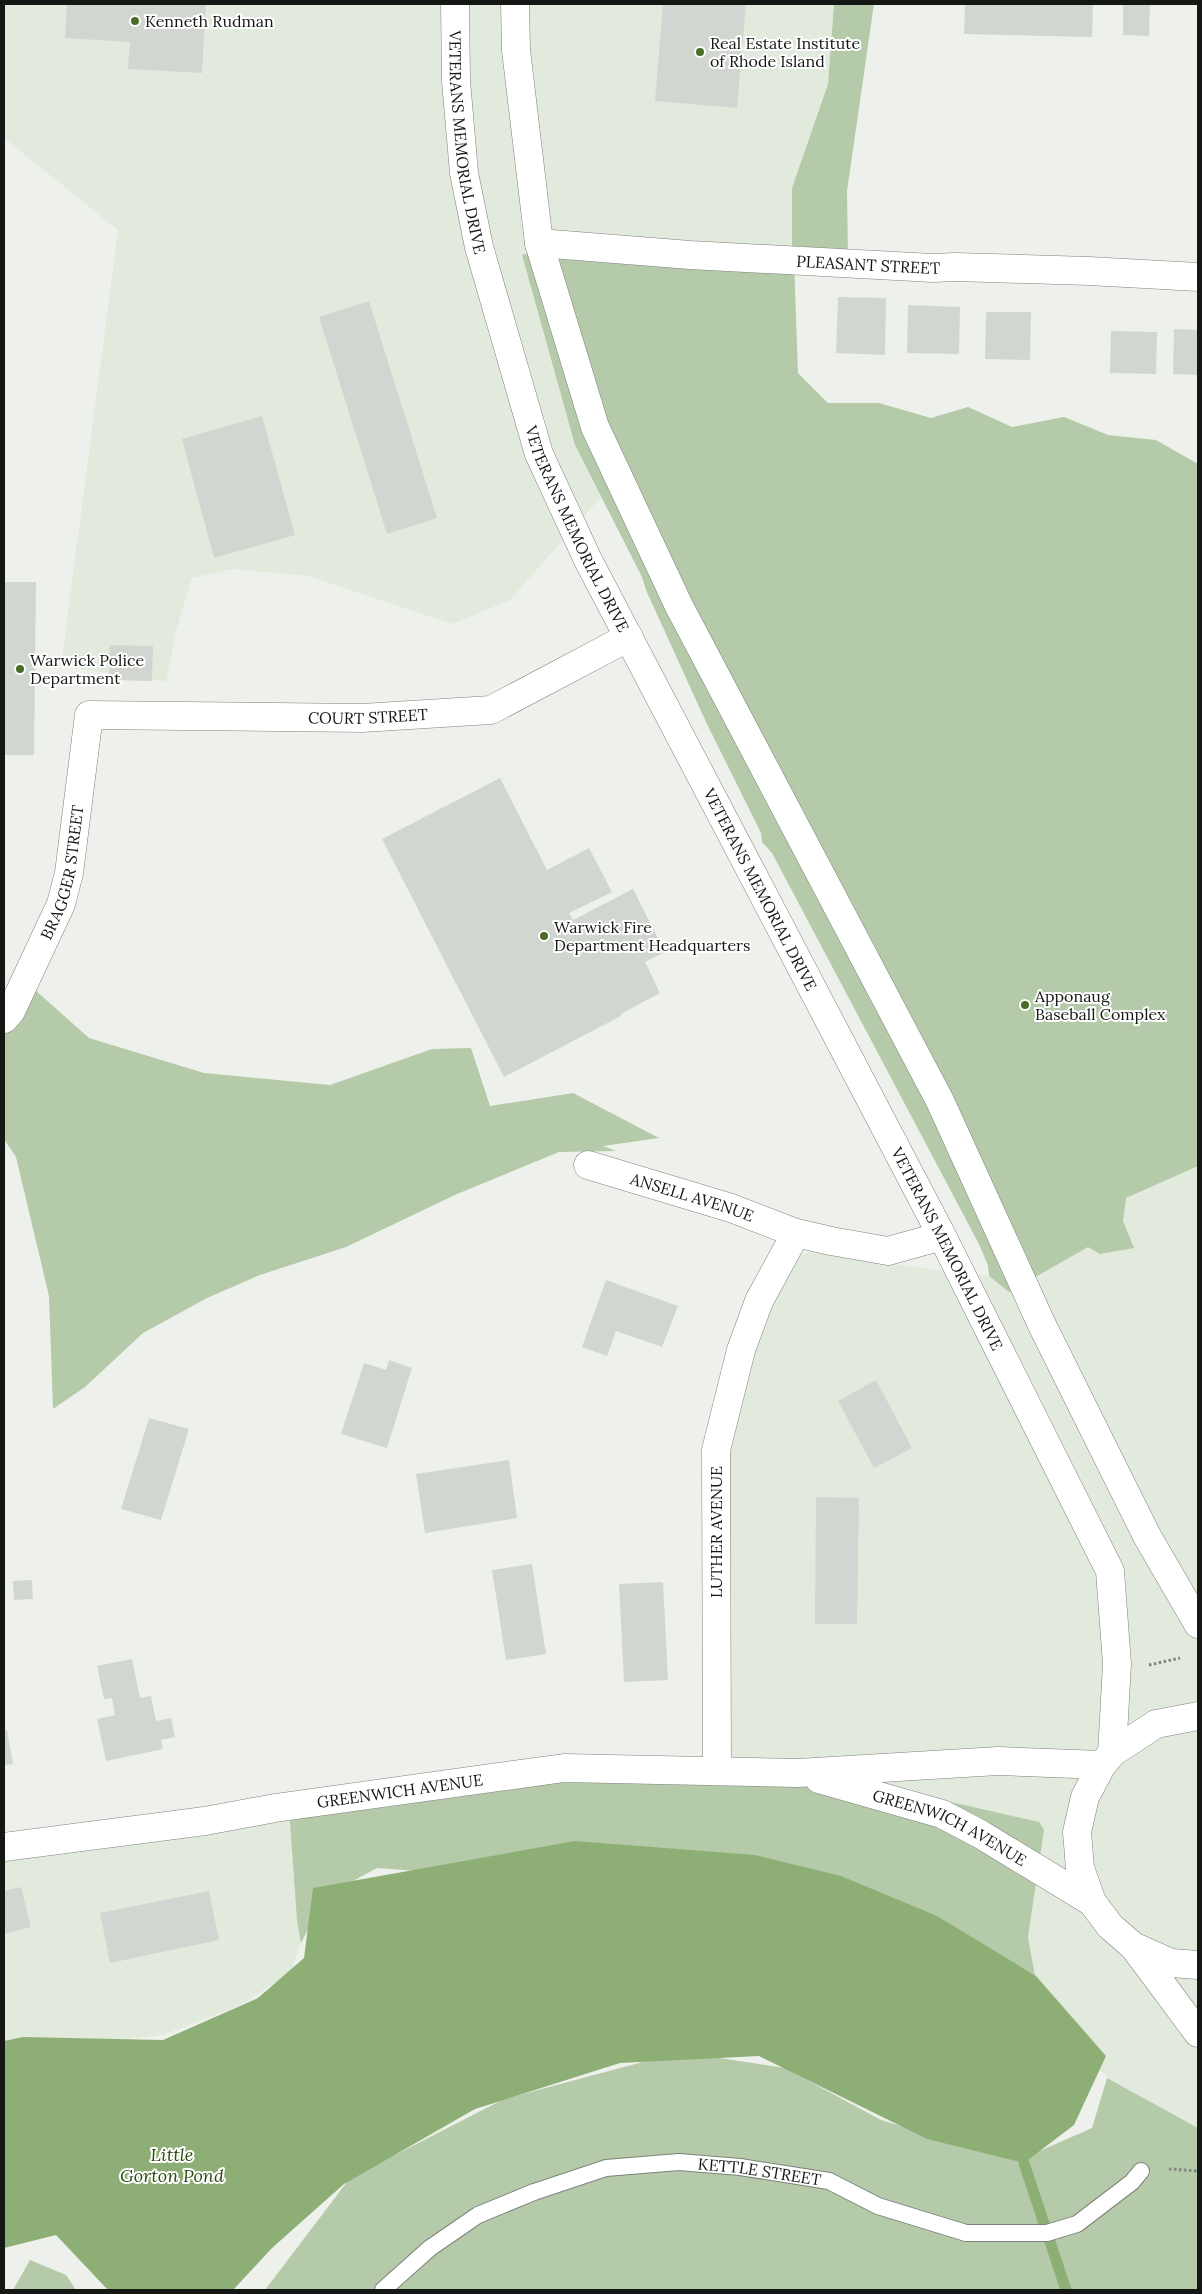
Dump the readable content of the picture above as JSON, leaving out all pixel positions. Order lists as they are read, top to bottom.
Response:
{
  "streets": {
    "main road": [
      "VETERANS MEMORIAL DRIVE",
      "PLEASANT STREET",
      "COURT STREET",
      "BRAGGER STREET",
      "ANSELL AVENUE",
      "LUTHER AVENUE",
      "GREENWICH AVENUE"
    ],
    "lane": ["KETTLE STREET"]
  },
  "crossings": [
    ["VETERANS MEMORIAL DRIVE", "COURT STREET"],
    ["VETERANS MEMORIAL DRIVE", "ANSELL AVENUE"],
    ["VETERANS MEMORIAL DRIVE", "GREENWICH AVENUE"],
    ["COURT STREET", "BRAGGER STREET"],
    ["ANSELL AVENUE", "LUTHER AVENUE"],
    ["LUTHER AVENUE", "GREENWICH AVENUE"]
  ],
  "water": ["Little Gorton Pond"],
  "places": [
    "Kenneth Rudman",
    "Real Estate Institute of Rhode Island",
    "Warwick Police Department",
    "Warwick Fire Department Headquarters",
    "Apponaug Baseball Complex"
  ]
}
